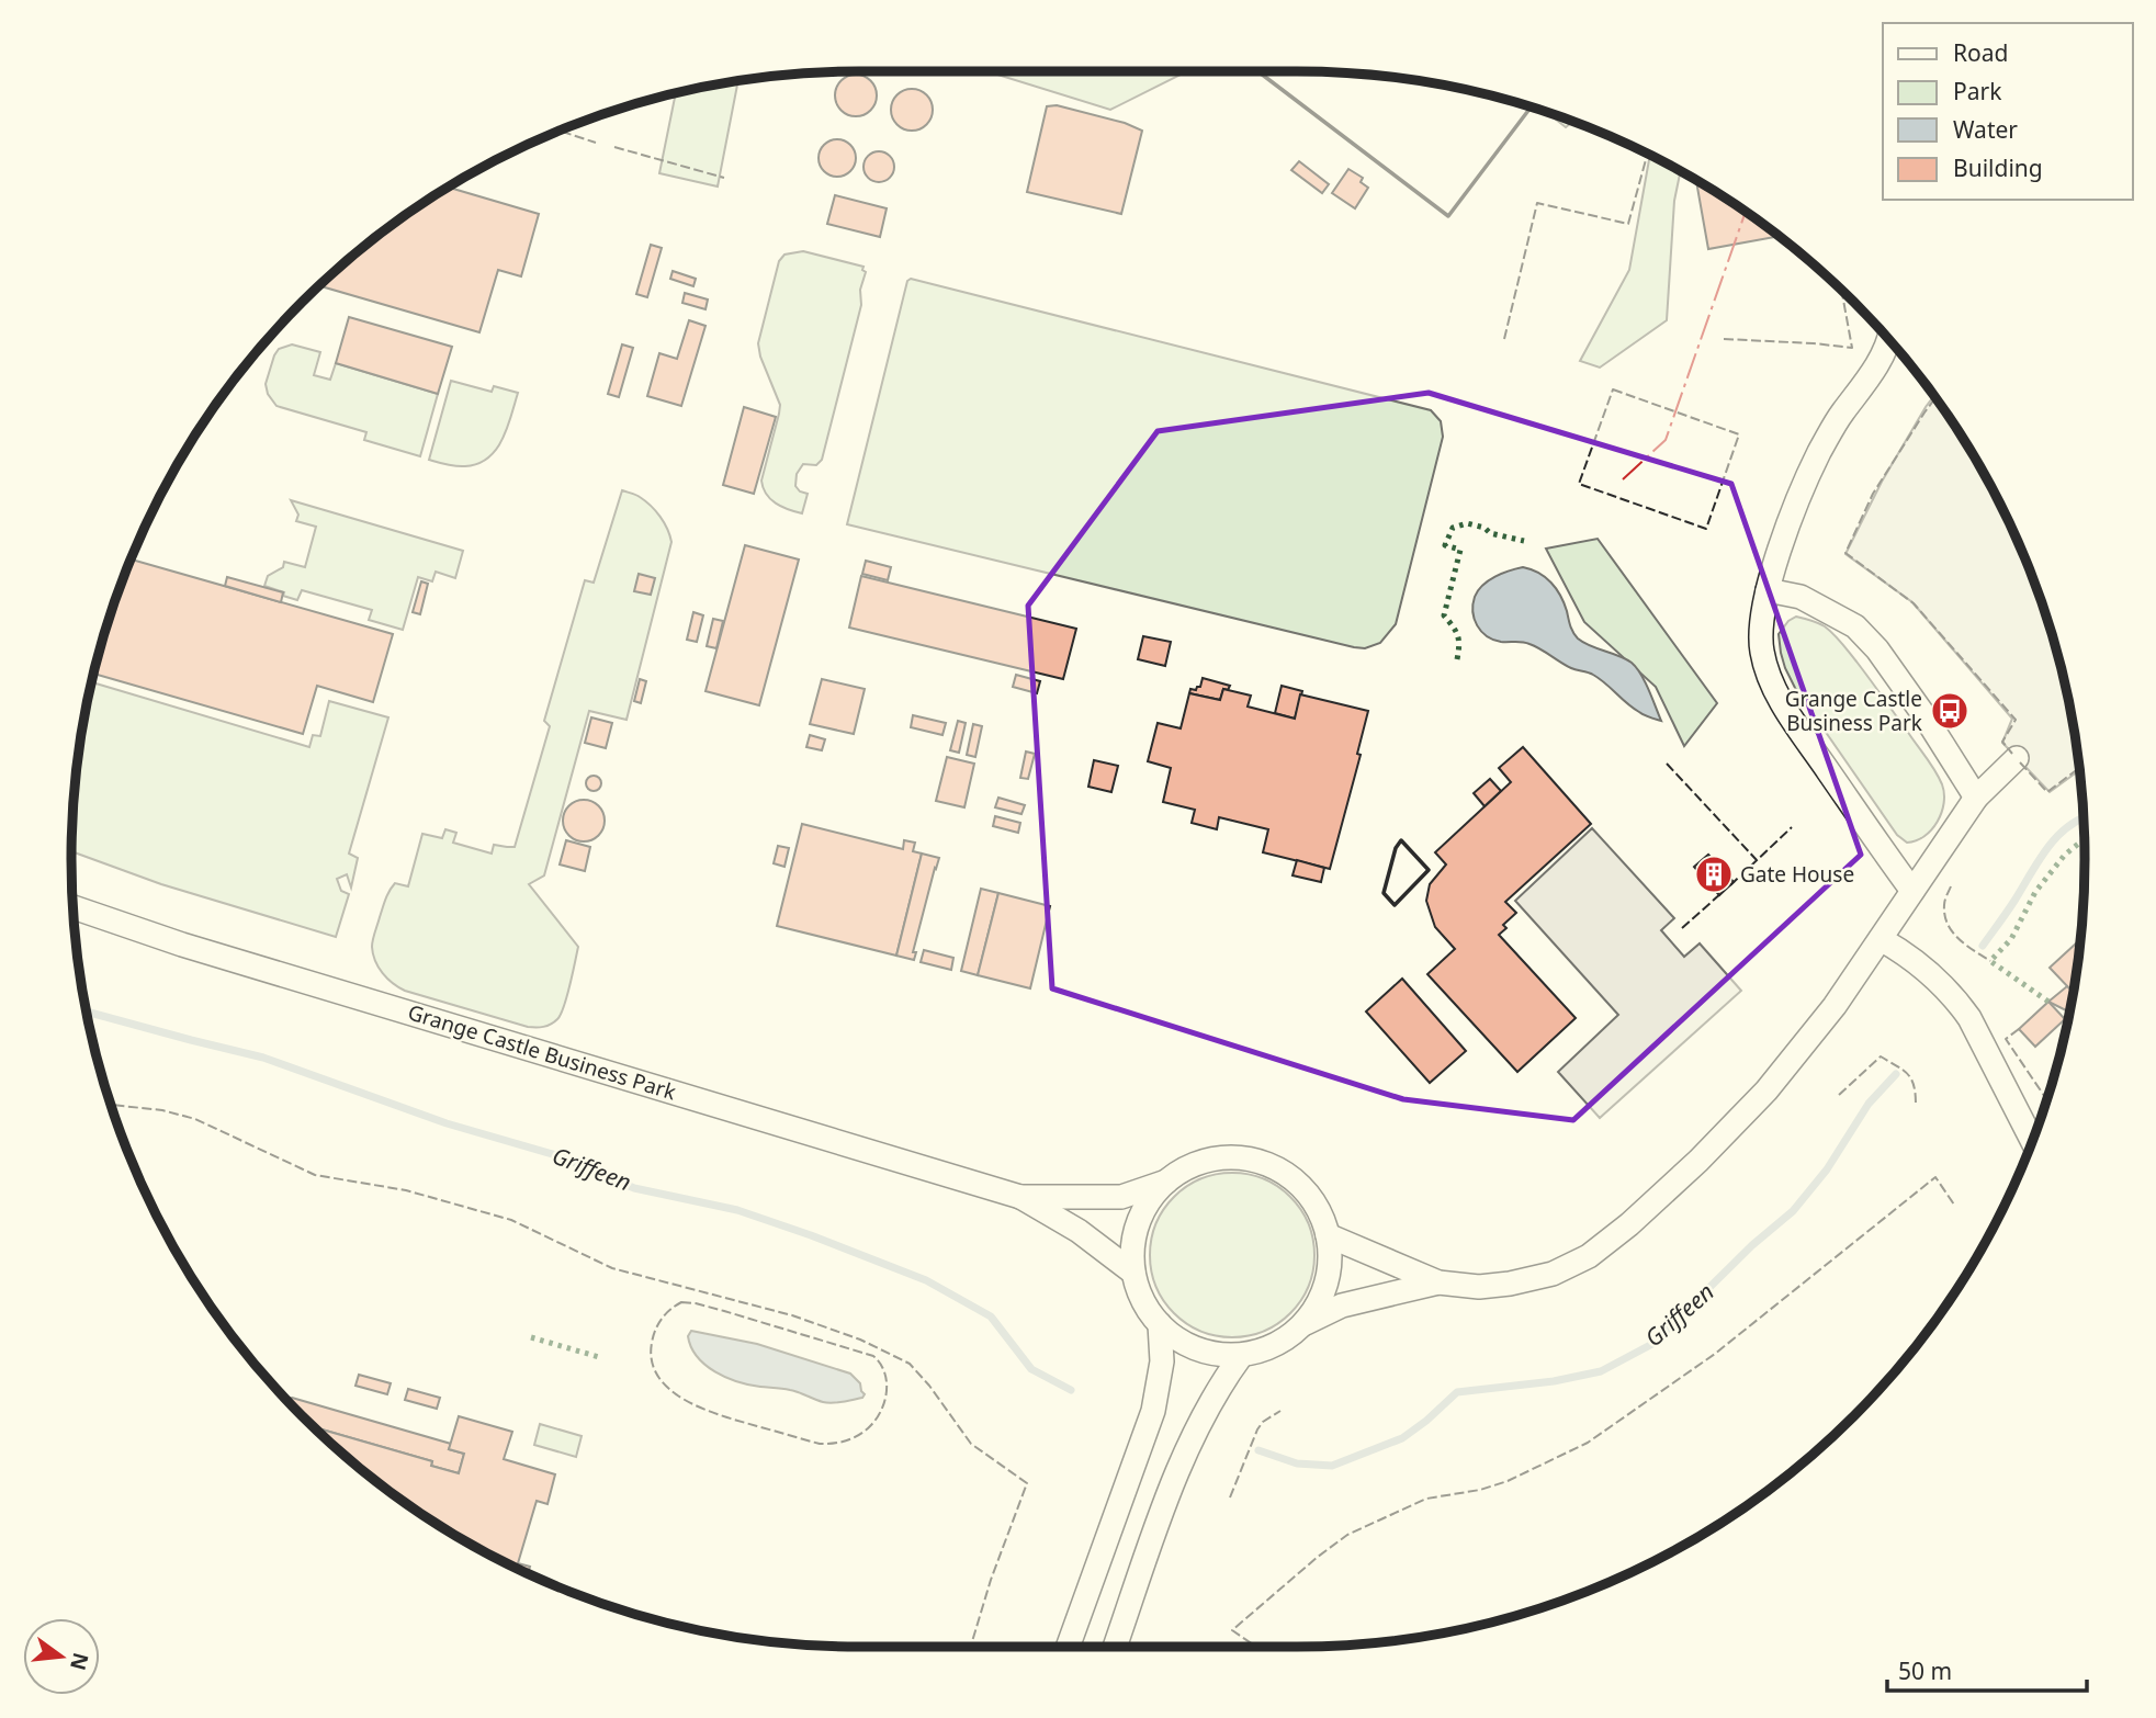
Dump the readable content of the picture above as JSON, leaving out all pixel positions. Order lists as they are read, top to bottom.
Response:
{
  "streets": {
    "street": ["Grange Castle Business Park"]
  },
  "water": ["Griffeen"],
  "places": {
    "bus stop": ["Grange Castle Business Park"],
    "building": ["Gate House"]
  },
  "legend": [
    "Road",
    "Park",
    "Water",
    "Building"
  ],
  "scale_bar": "50 m",
  "north": "right"
}
